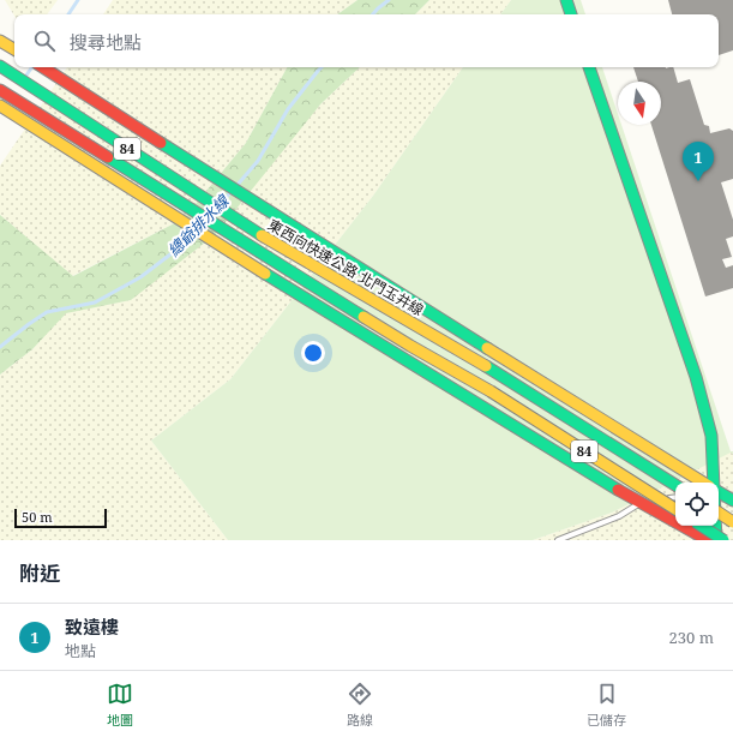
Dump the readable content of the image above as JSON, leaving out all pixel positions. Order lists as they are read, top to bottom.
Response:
{
  "streets": {
    "main road": ["84", "東西向快速公路 北門玉井線"]
  },
  "water": ["總爺排水線"],
  "scale_bar": "50 m",
  "north": "bottom",
  "page": {
    "search": "搜尋地點",
    "pins": "1",
    "scale": "50 m",
    "heading": "附近",
    "list": [
      {
        "mark": "1",
        "name": "致遠樓",
        "note": "地點",
        "value": "230 m"
      }
    ],
    "nav": ["地圖", "路線", "已儲存"]
  }
}
